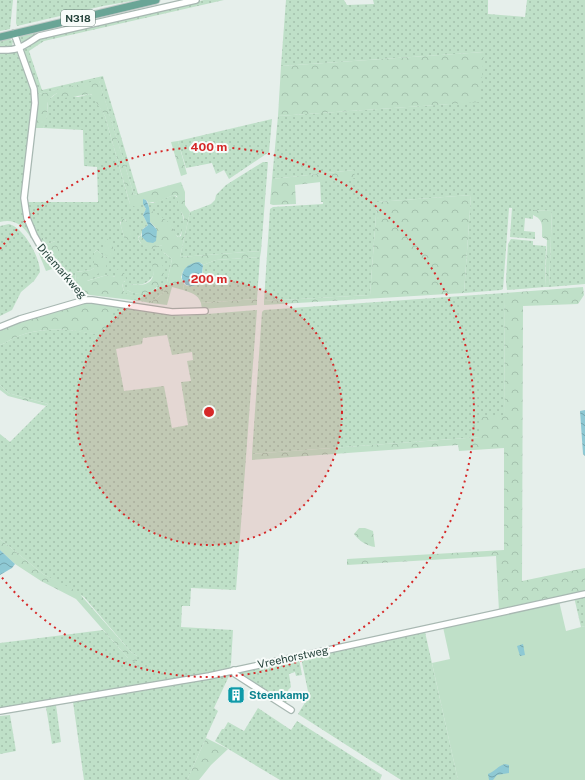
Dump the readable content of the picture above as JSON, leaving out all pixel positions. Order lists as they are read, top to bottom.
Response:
{
  "streets": {
    "main road": ["N318"],
    "street": ["Driemarkweg", "Vreehorstweg"]
  },
  "crossings": [
    ["N318", "Driemarkweg"]
  ],
  "places": {
    "building": ["Steenkamp"]
  },
  "rings": ["400 m", "200 m"]
}
